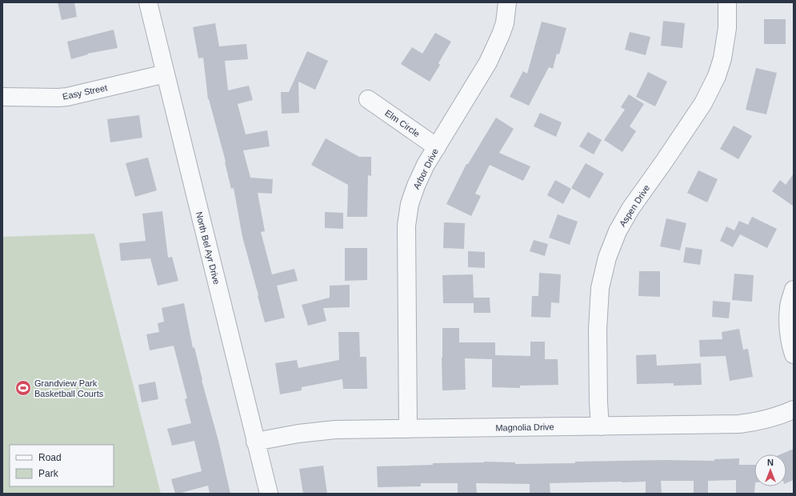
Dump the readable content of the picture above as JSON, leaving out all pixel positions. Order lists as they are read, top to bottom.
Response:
{
  "streets": {
    "street": [
      "Easy Street",
      "Elm Circle",
      "Arbor Drive",
      "Aspen Drive",
      "North Bel Ayr Drive",
      "Magnolia Drive"
    ]
  },
  "crossings": [
    ["Easy Street", "North Bel Ayr Drive"],
    ["Elm Circle", "Arbor Drive"],
    ["Arbor Drive", "Magnolia Drive"],
    ["Aspen Drive", "Magnolia Drive"],
    ["North Bel Ayr Drive", "Magnolia Drive"]
  ],
  "places": {
    "sports": ["Grandview Park Basketball Courts"]
  },
  "legend": ["Road", "Park"],
  "north": "top"
}
